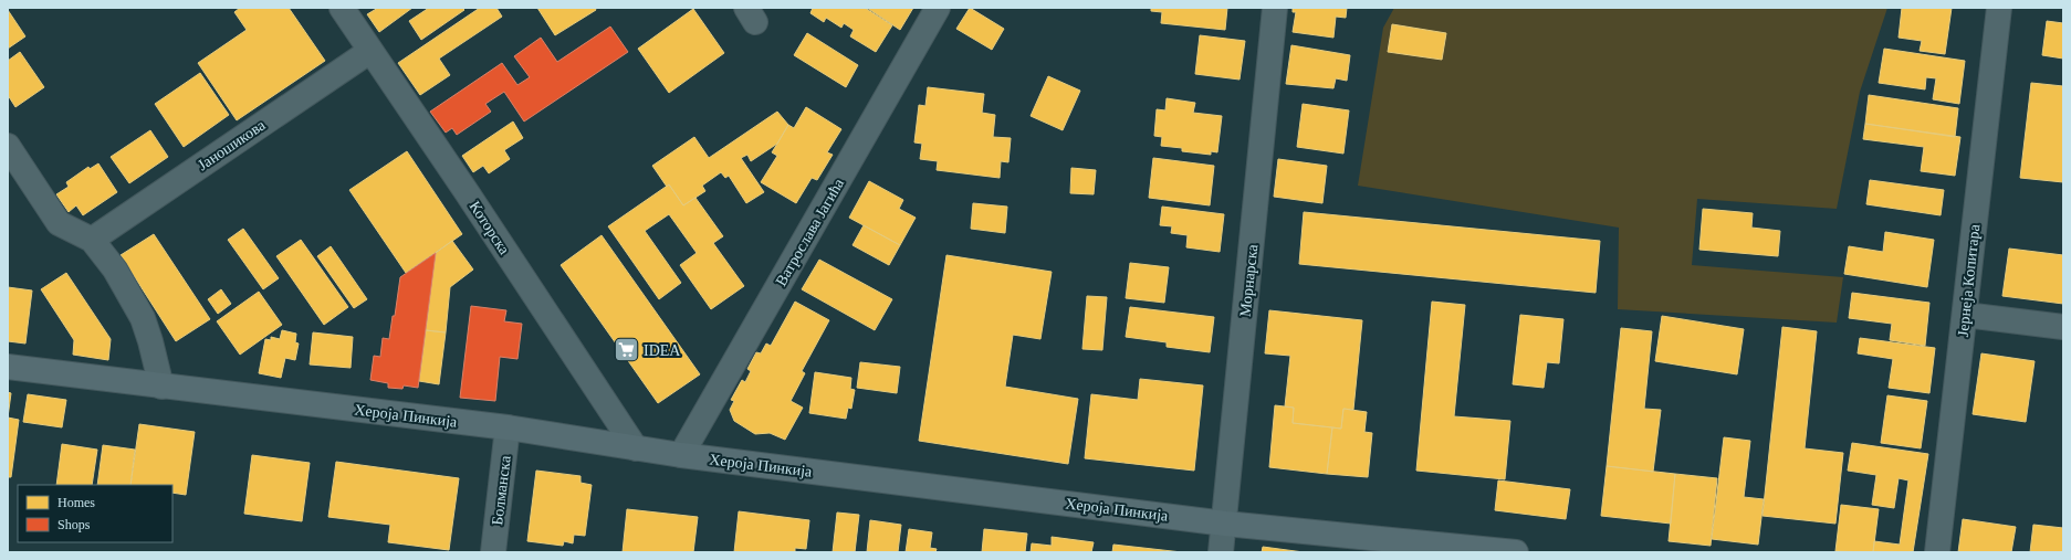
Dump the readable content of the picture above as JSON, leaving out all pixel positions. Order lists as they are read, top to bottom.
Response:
{
  "streets": {
    "street": [
      "Јаношикова",
      "Которска",
      "Ватрослава Јагића",
      "Морнарска",
      "Јернеја Копитара",
      "Хероја Пинкија",
      "Болманска"
    ]
  },
  "crossings": [
    ["Јаношикова", "Которска"],
    ["Которска", "Хероја Пинкија"],
    ["Ватрослава Јагића", "Хероја Пинкија"],
    ["Морнарска", "Хероја Пинкија"],
    ["Хероја Пинкија", "Болманска"]
  ],
  "places": {
    "supermarket": ["IDEA"]
  },
  "legend": ["Homes", "Shops"]
}
